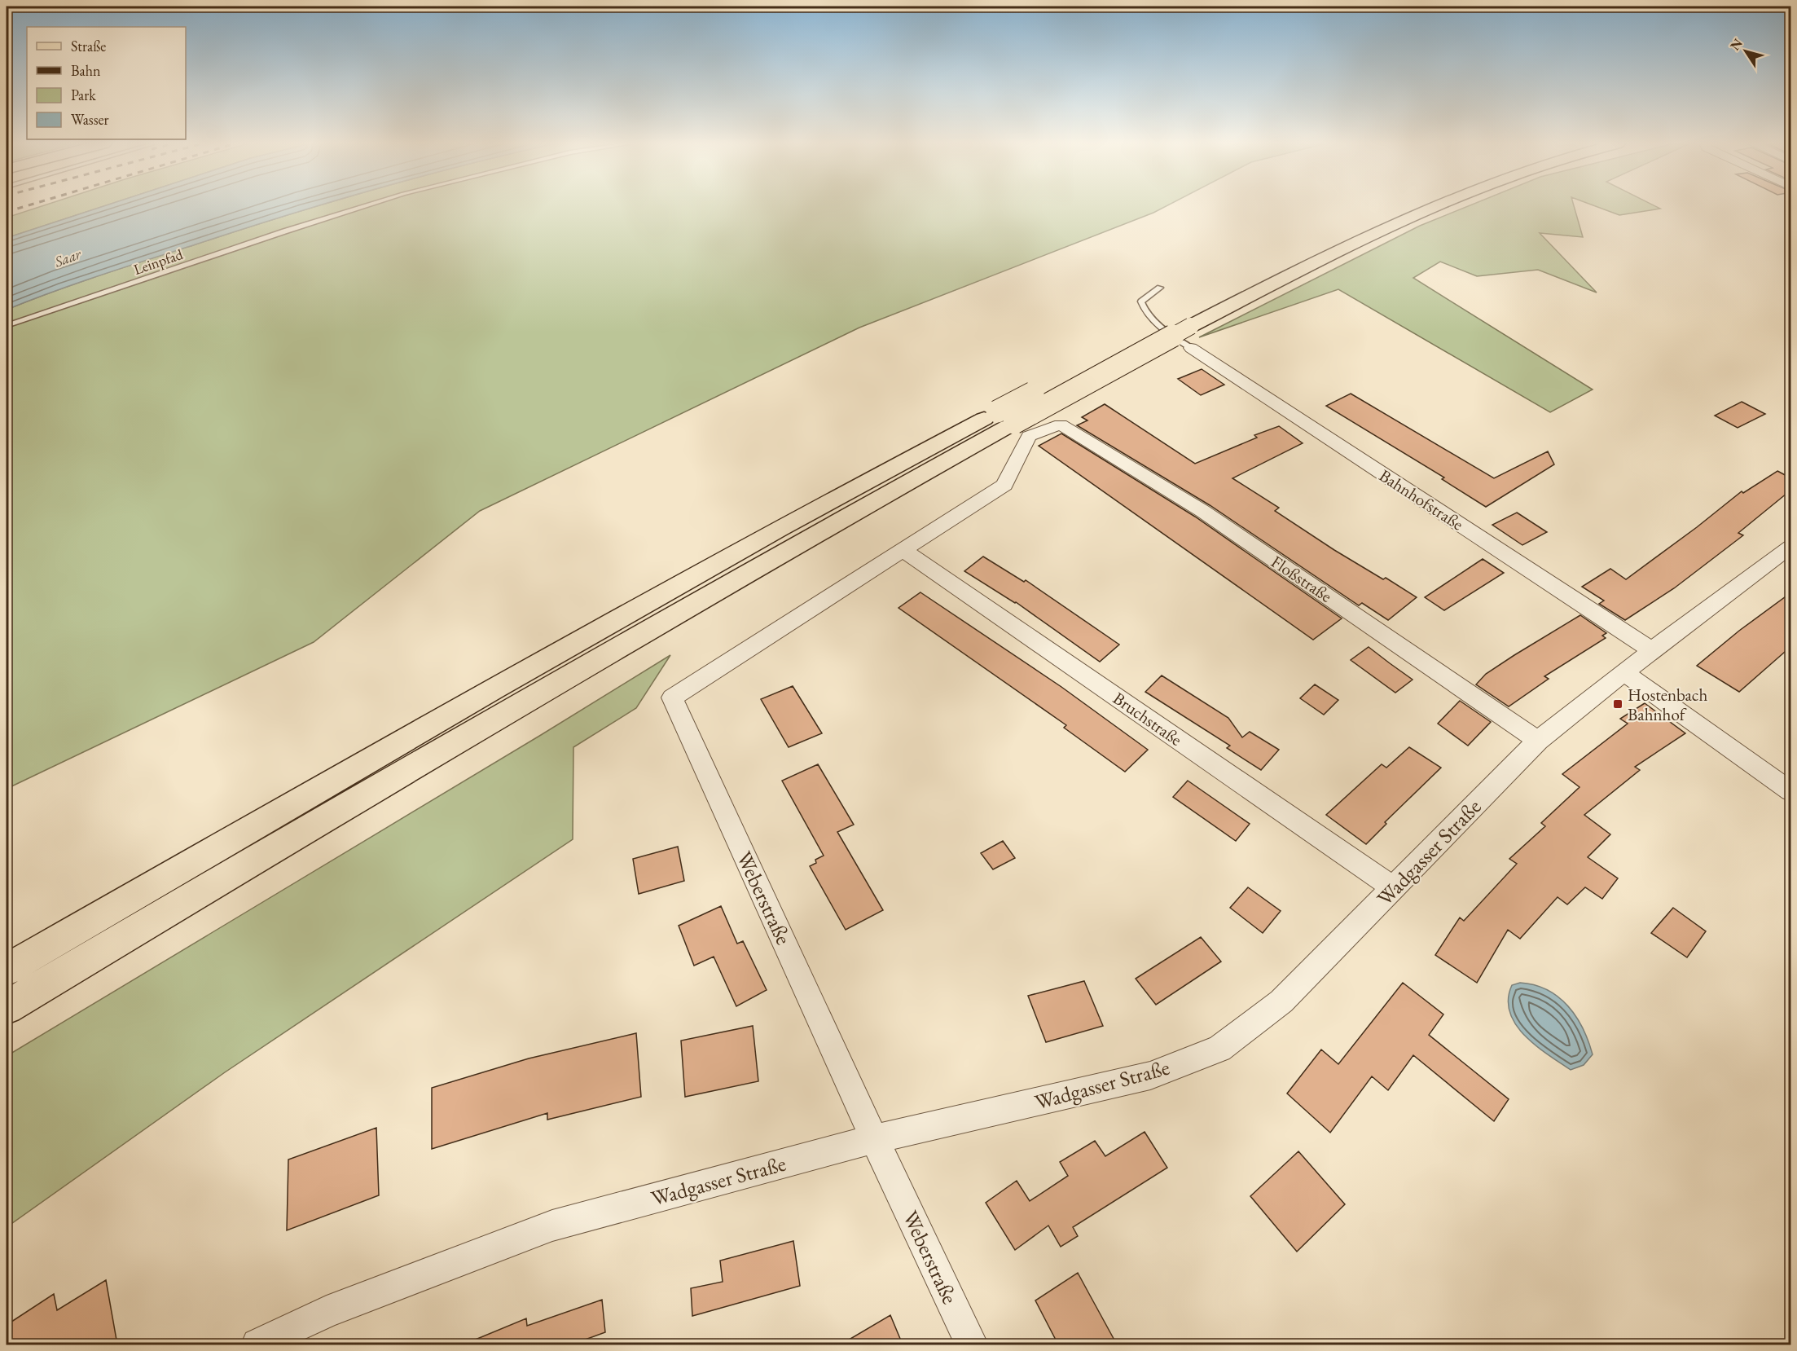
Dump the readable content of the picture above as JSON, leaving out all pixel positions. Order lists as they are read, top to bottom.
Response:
{
  "streets": {
    "street": [
      "Bahnhofstraße",
      "Floßstraße",
      "Bruchstraße",
      "Wadgasser Straße",
      "Weberstraße"
    ],
    "lane": ["Leinpfad"]
  },
  "crossings": [
    ["Bahnhofstraße", "Wadgasser Straße"],
    ["Floßstraße", "Bruchstraße"],
    ["Floßstraße", "Wadgasser Straße"],
    ["Floßstraße", "Weberstraße"],
    ["Bruchstraße", "Wadgasser Straße"],
    ["Bruchstraße", "Weberstraße"],
    ["Wadgasser Straße", "Weberstraße"]
  ],
  "water": ["Saar"],
  "places": {
    "transit": ["Hostenbach Bahnhof"]
  },
  "legend": [
    "Straße",
    "Bahn",
    "Park",
    "Wasser"
  ],
  "north": "top left"
}
